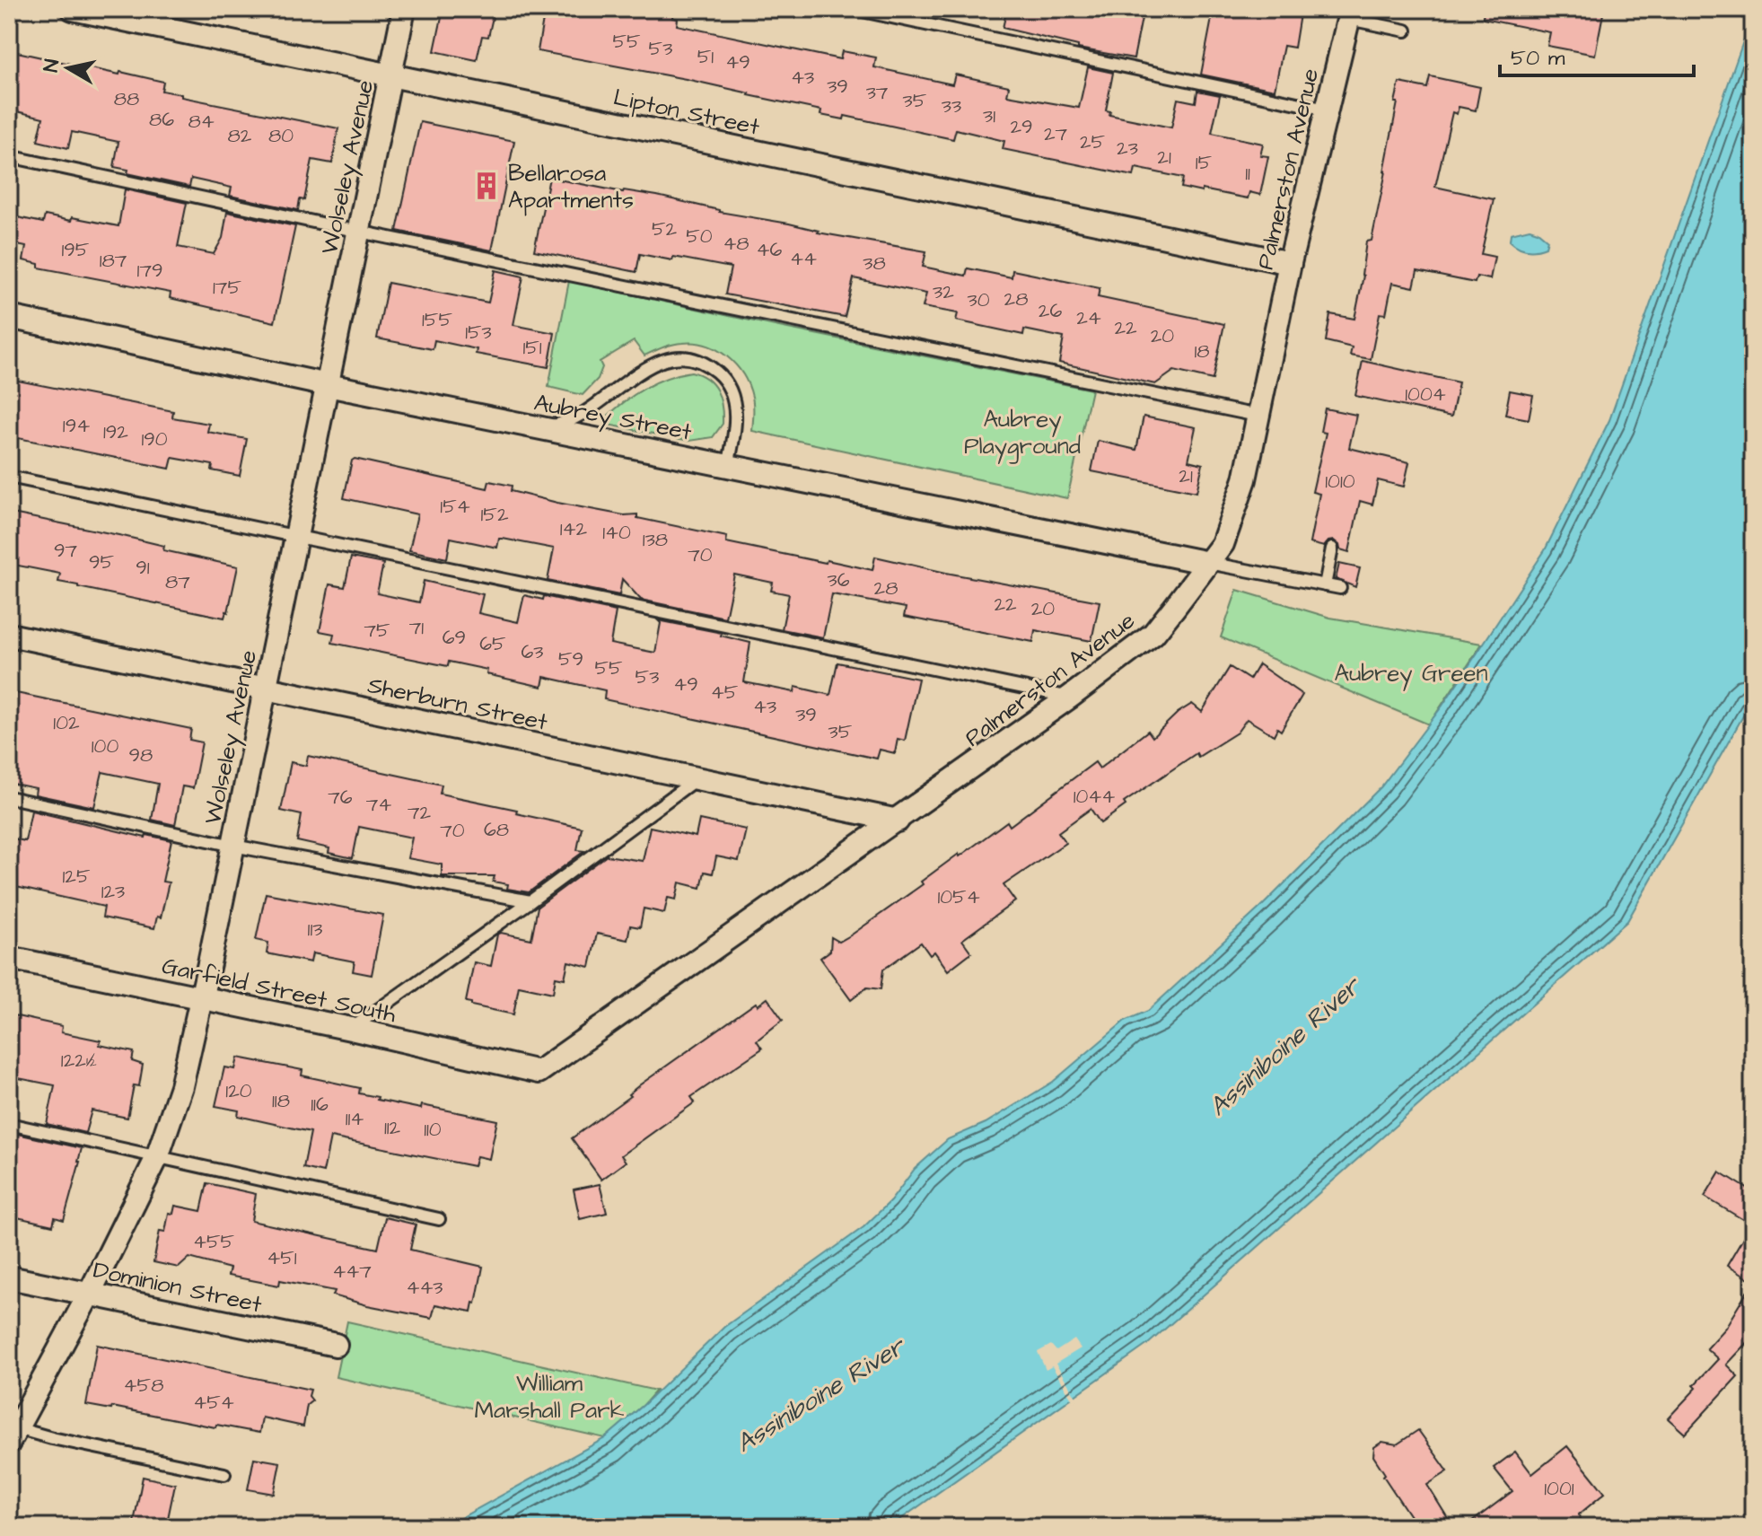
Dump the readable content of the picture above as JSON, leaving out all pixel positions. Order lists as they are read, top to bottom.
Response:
{
  "streets": {
    "street": [
      "Lipton Street",
      "Wolseley Avenue",
      "Palmerston Avenue",
      "Aubrey Street",
      "Sherburn Street",
      "Garfield Street South",
      "Dominion Street"
    ]
  },
  "crossings": [
    ["Lipton Street", "Wolseley Avenue"],
    ["Lipton Street", "Palmerston Avenue"],
    ["Wolseley Avenue", "Aubrey Street"],
    ["Wolseley Avenue", "Sherburn Street"],
    ["Wolseley Avenue", "Garfield Street South"],
    ["Wolseley Avenue", "Dominion Street"],
    ["Palmerston Avenue", "Aubrey Street"],
    ["Palmerston Avenue", "Sherburn Street"],
    ["Palmerston Avenue", "Garfield Street South"]
  ],
  "water": ["Assiniboine River"],
  "parks": ["Aubrey Playground", "Aubrey Green", "William Marshall Park"],
  "places": {
    "building": ["Bellarosa Apartments"]
  },
  "house_numbers": [
    "55",
    "53",
    "51",
    "49",
    "43",
    "39",
    "37",
    "88",
    "35",
    "33",
    "31",
    "86",
    "84",
    "29",
    "27",
    "82",
    "80",
    "25",
    "23",
    "21",
    "15",
    "11",
    "52",
    "50",
    "48",
    "195",
    "46",
    "44",
    "187",
    "38",
    "179",
    "175",
    "32",
    "28",
    "30",
    "26",
    "24",
    "155",
    "22",
    "153",
    "20",
    "151",
    "18",
    "1004",
    "194",
    "192",
    "190",
    "21",
    "1010",
    "154",
    "152",
    "142",
    "140",
    "138",
    "97",
    "70",
    "95",
    "91",
    "36",
    "87",
    "28",
    "22",
    "20",
    "71",
    "75",
    "69",
    "65",
    "63",
    "59",
    "55",
    "53",
    "49",
    "45",
    "43",
    "39",
    "102",
    "35",
    "100",
    "98",
    "1044",
    "76",
    "74",
    "72",
    "68",
    "70",
    "125",
    "123",
    "1054",
    "113",
    "122½",
    "120",
    "118",
    "116",
    "114",
    "112",
    "110",
    "455",
    "451",
    "447",
    "443",
    "458",
    "454",
    "1001"
  ],
  "scale_bar": "50 m",
  "north": "left"
}
